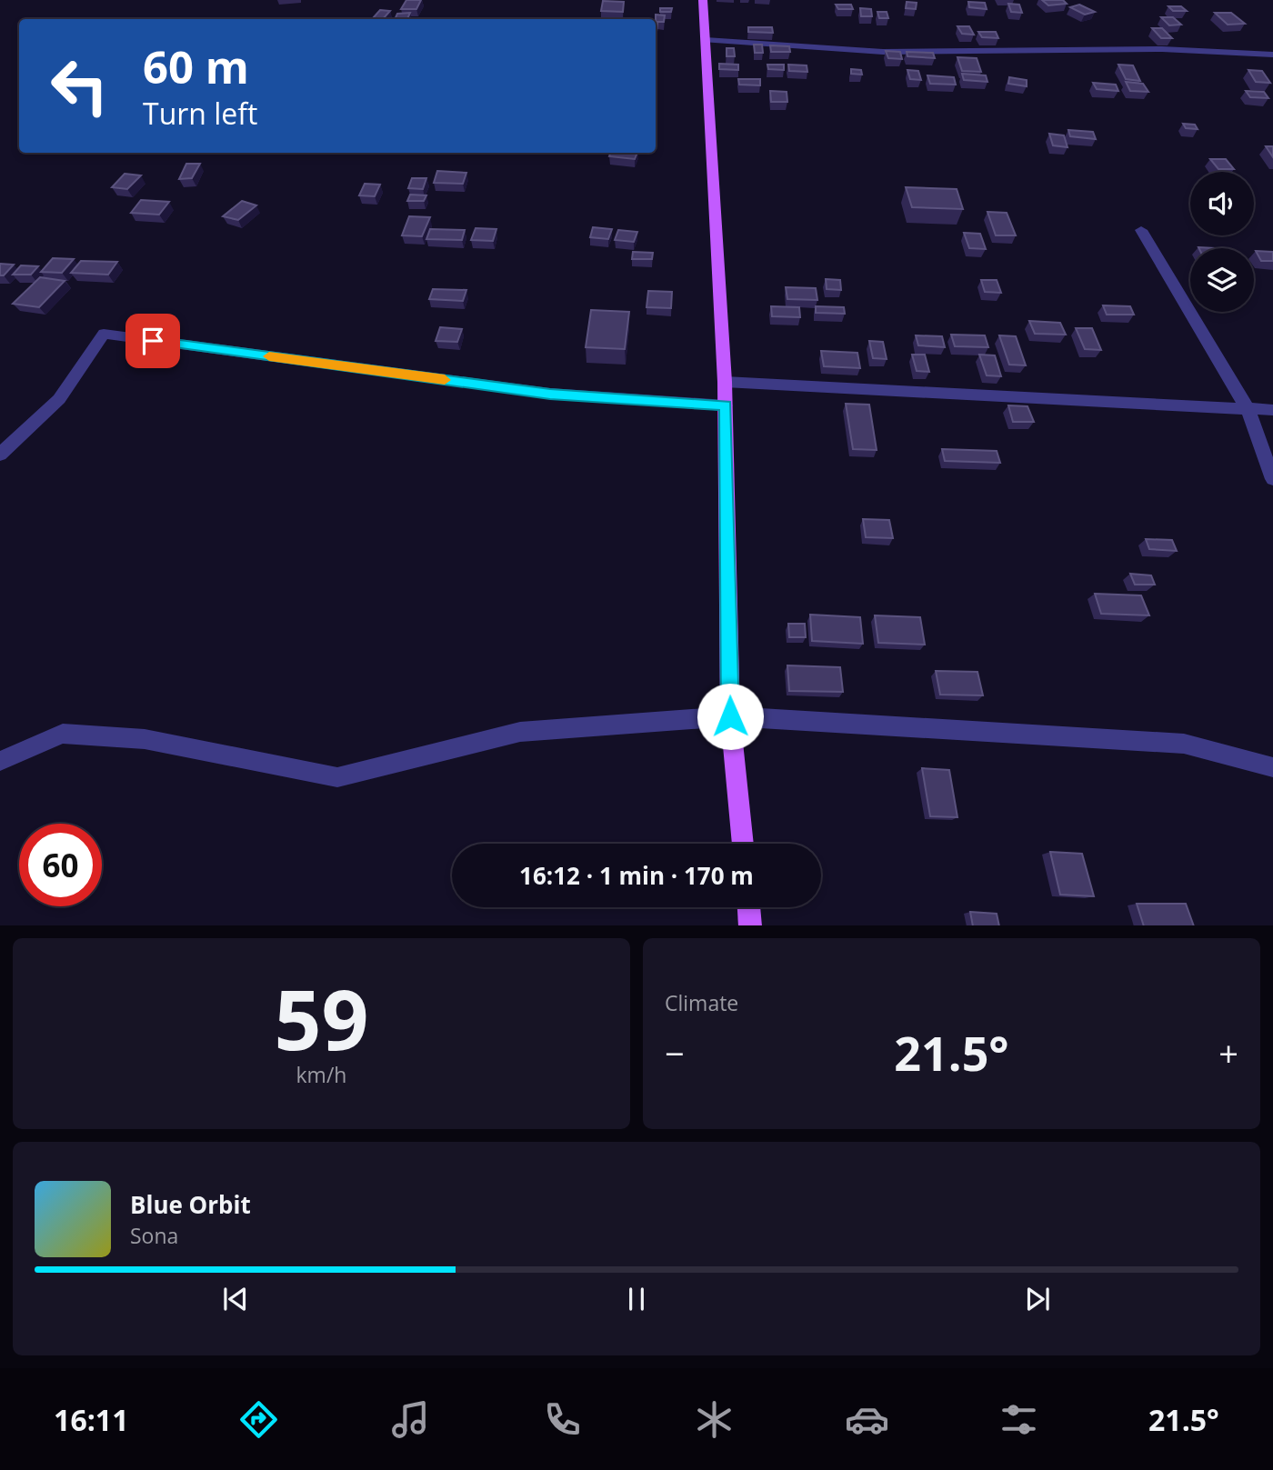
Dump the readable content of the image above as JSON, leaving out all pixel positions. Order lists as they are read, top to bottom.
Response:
{
  "page": {
    "turn": ["60 m", "Turn left"],
    "limit": "60",
    "trip": "16:12 · 1 min · 170 m",
    "tile": [
      ["59", "km/h"],
      "Climate"
    ],
    "heat": ["−", "21.5°", "+"],
    "song": ["Blue Orbit", "Sona"],
    "tabs": ["16:11", "21.5°"]
  }
}
